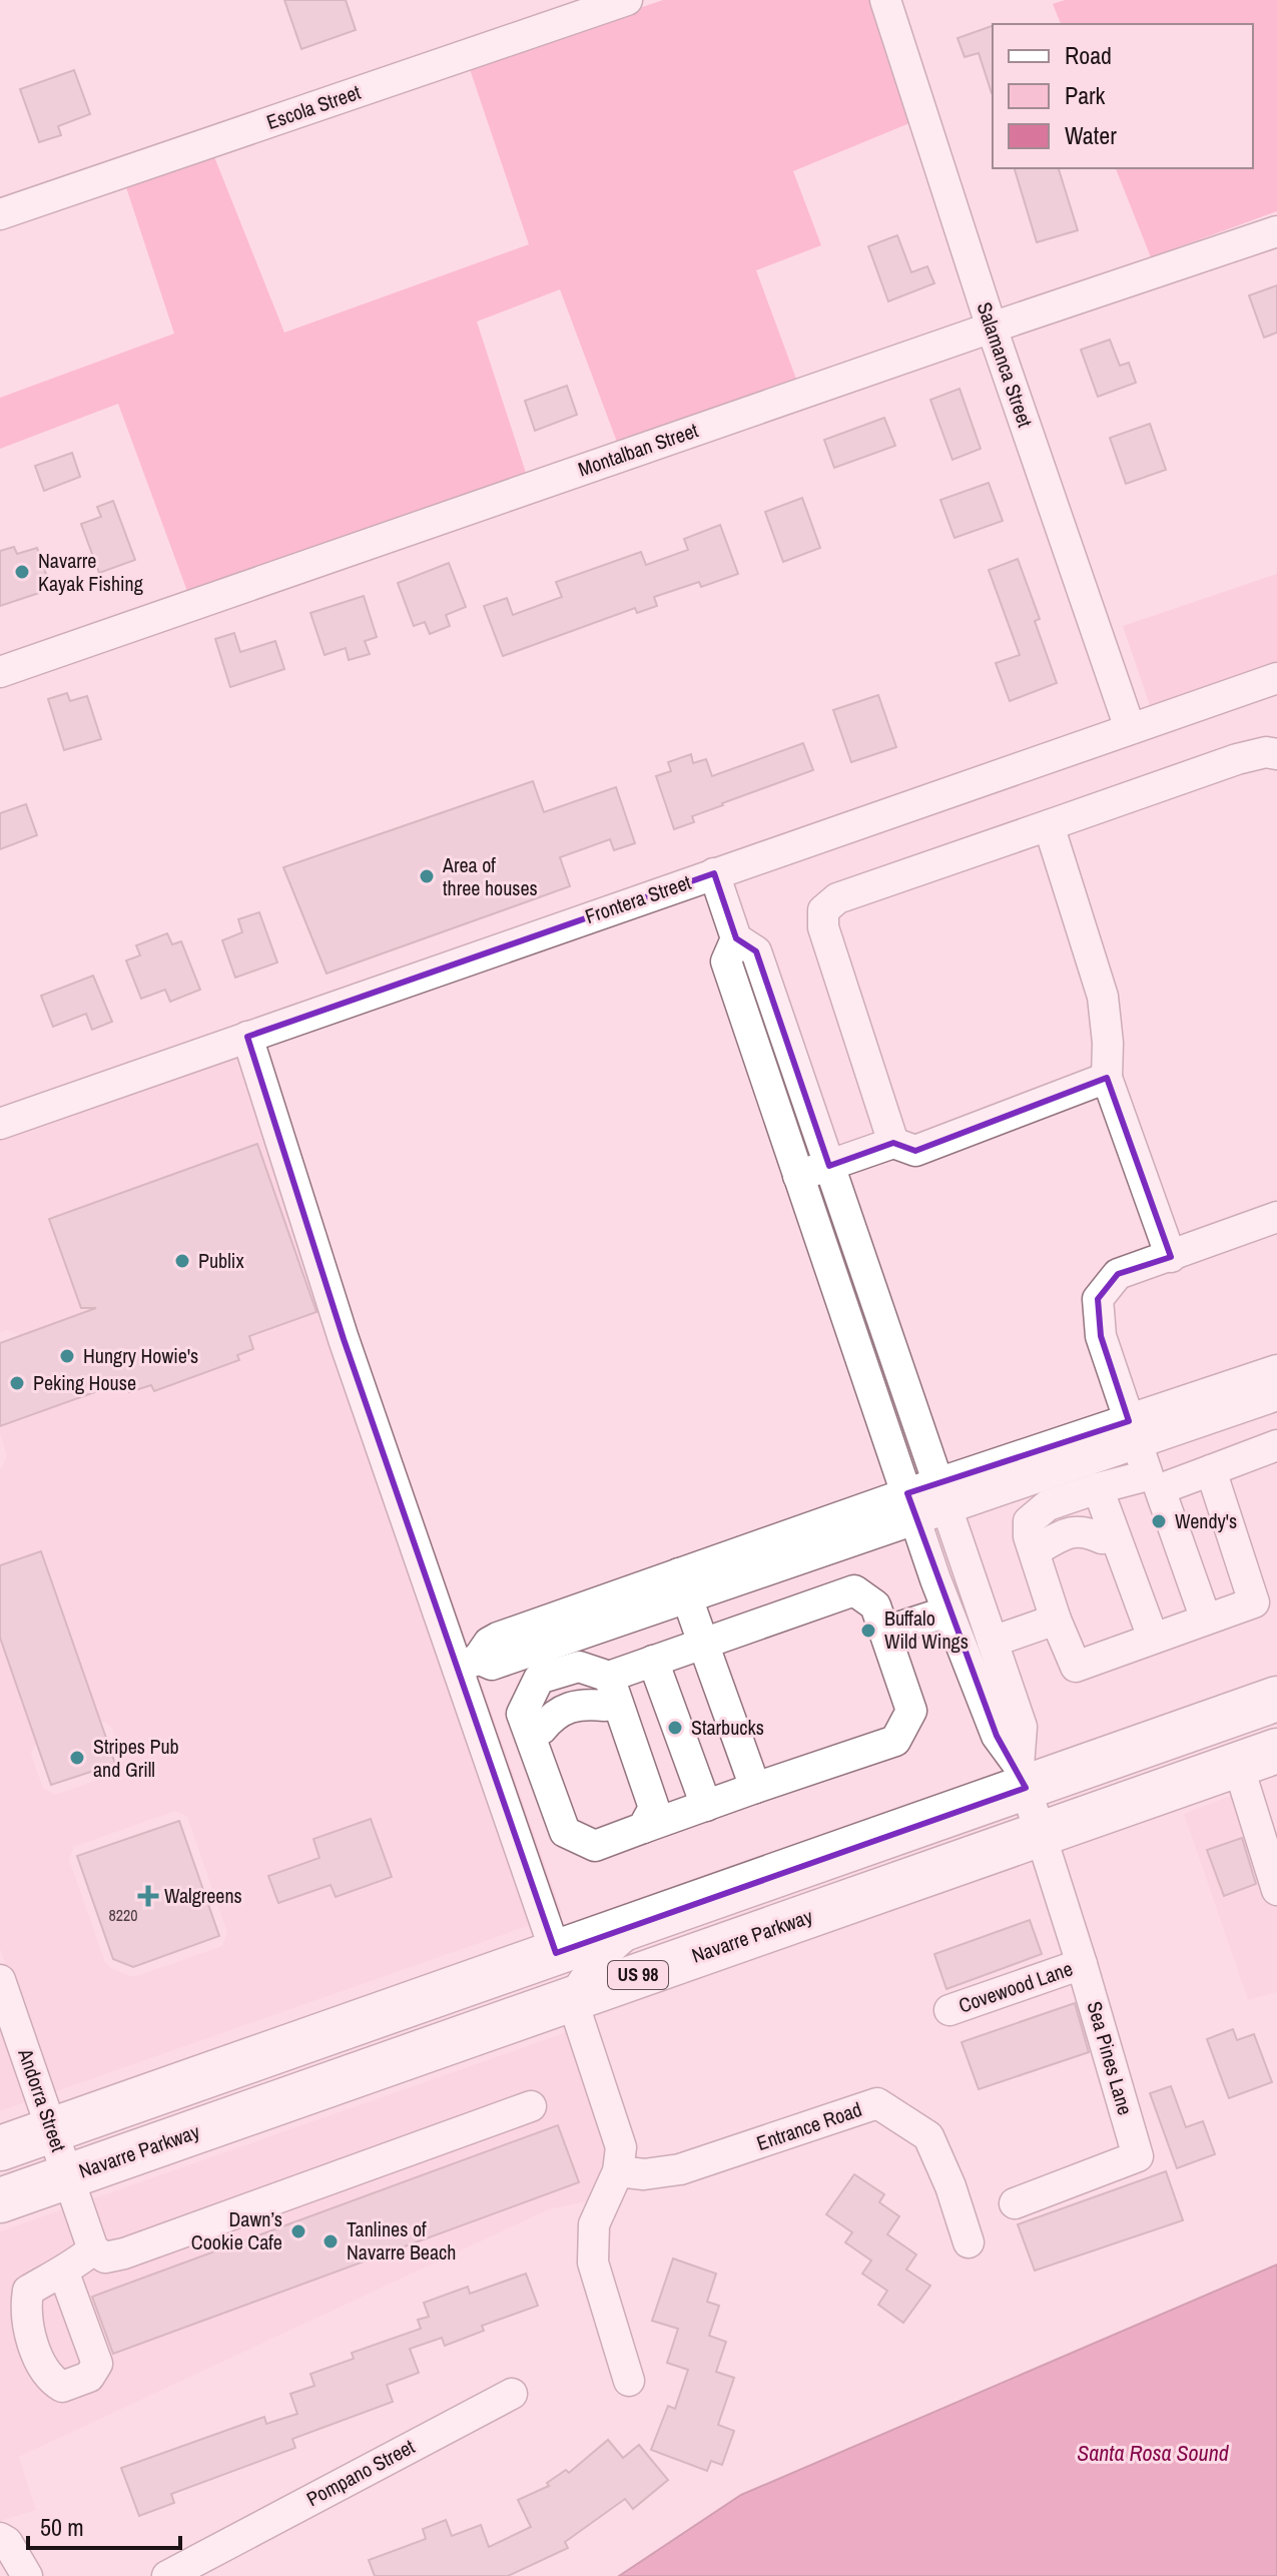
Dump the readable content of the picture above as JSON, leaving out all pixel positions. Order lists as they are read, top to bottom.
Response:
{
  "streets": {
    "highway": ["Navarre Parkway", "US 98"],
    "street": [
      "Escola Street",
      "Salamanca Street",
      "Montalban Street",
      "Frontera Street",
      "Covewood Lane",
      "Sea Pines Lane",
      "Andorra Street",
      "Entrance Road",
      "Pompano Street"
    ]
  },
  "crossings": [
    ["Salamanca Street", "Montalban Street"],
    ["Salamanca Street", "Frontera Street"],
    ["Navarre Parkway", "Sea Pines Lane"],
    ["Navarre Parkway", "Andorra Street"],
    ["US 98", "Sea Pines Lane"],
    ["US 98", "Andorra Street"],
    ["Covewood Lane", "Sea Pines Lane"]
  ],
  "water": ["Santa Rosa Sound"],
  "places": {
    "other": [
      "Navarre Kayak Fishing",
      "Area of three houses",
      "Publix",
      "Hungry Howie's",
      "Peking House",
      "Wendy's",
      "Buffalo Wild Wings",
      "Starbucks",
      "Stripes Pub and Grill",
      "Dawn’s Cookie Cafe",
      "Tanlines of Navarre Beach"
    ],
    "health": ["Walgreens"]
  },
  "house_numbers": ["8220"],
  "legend": ["Road", "Park", "Water"],
  "scale_bar": "50 m"
}
